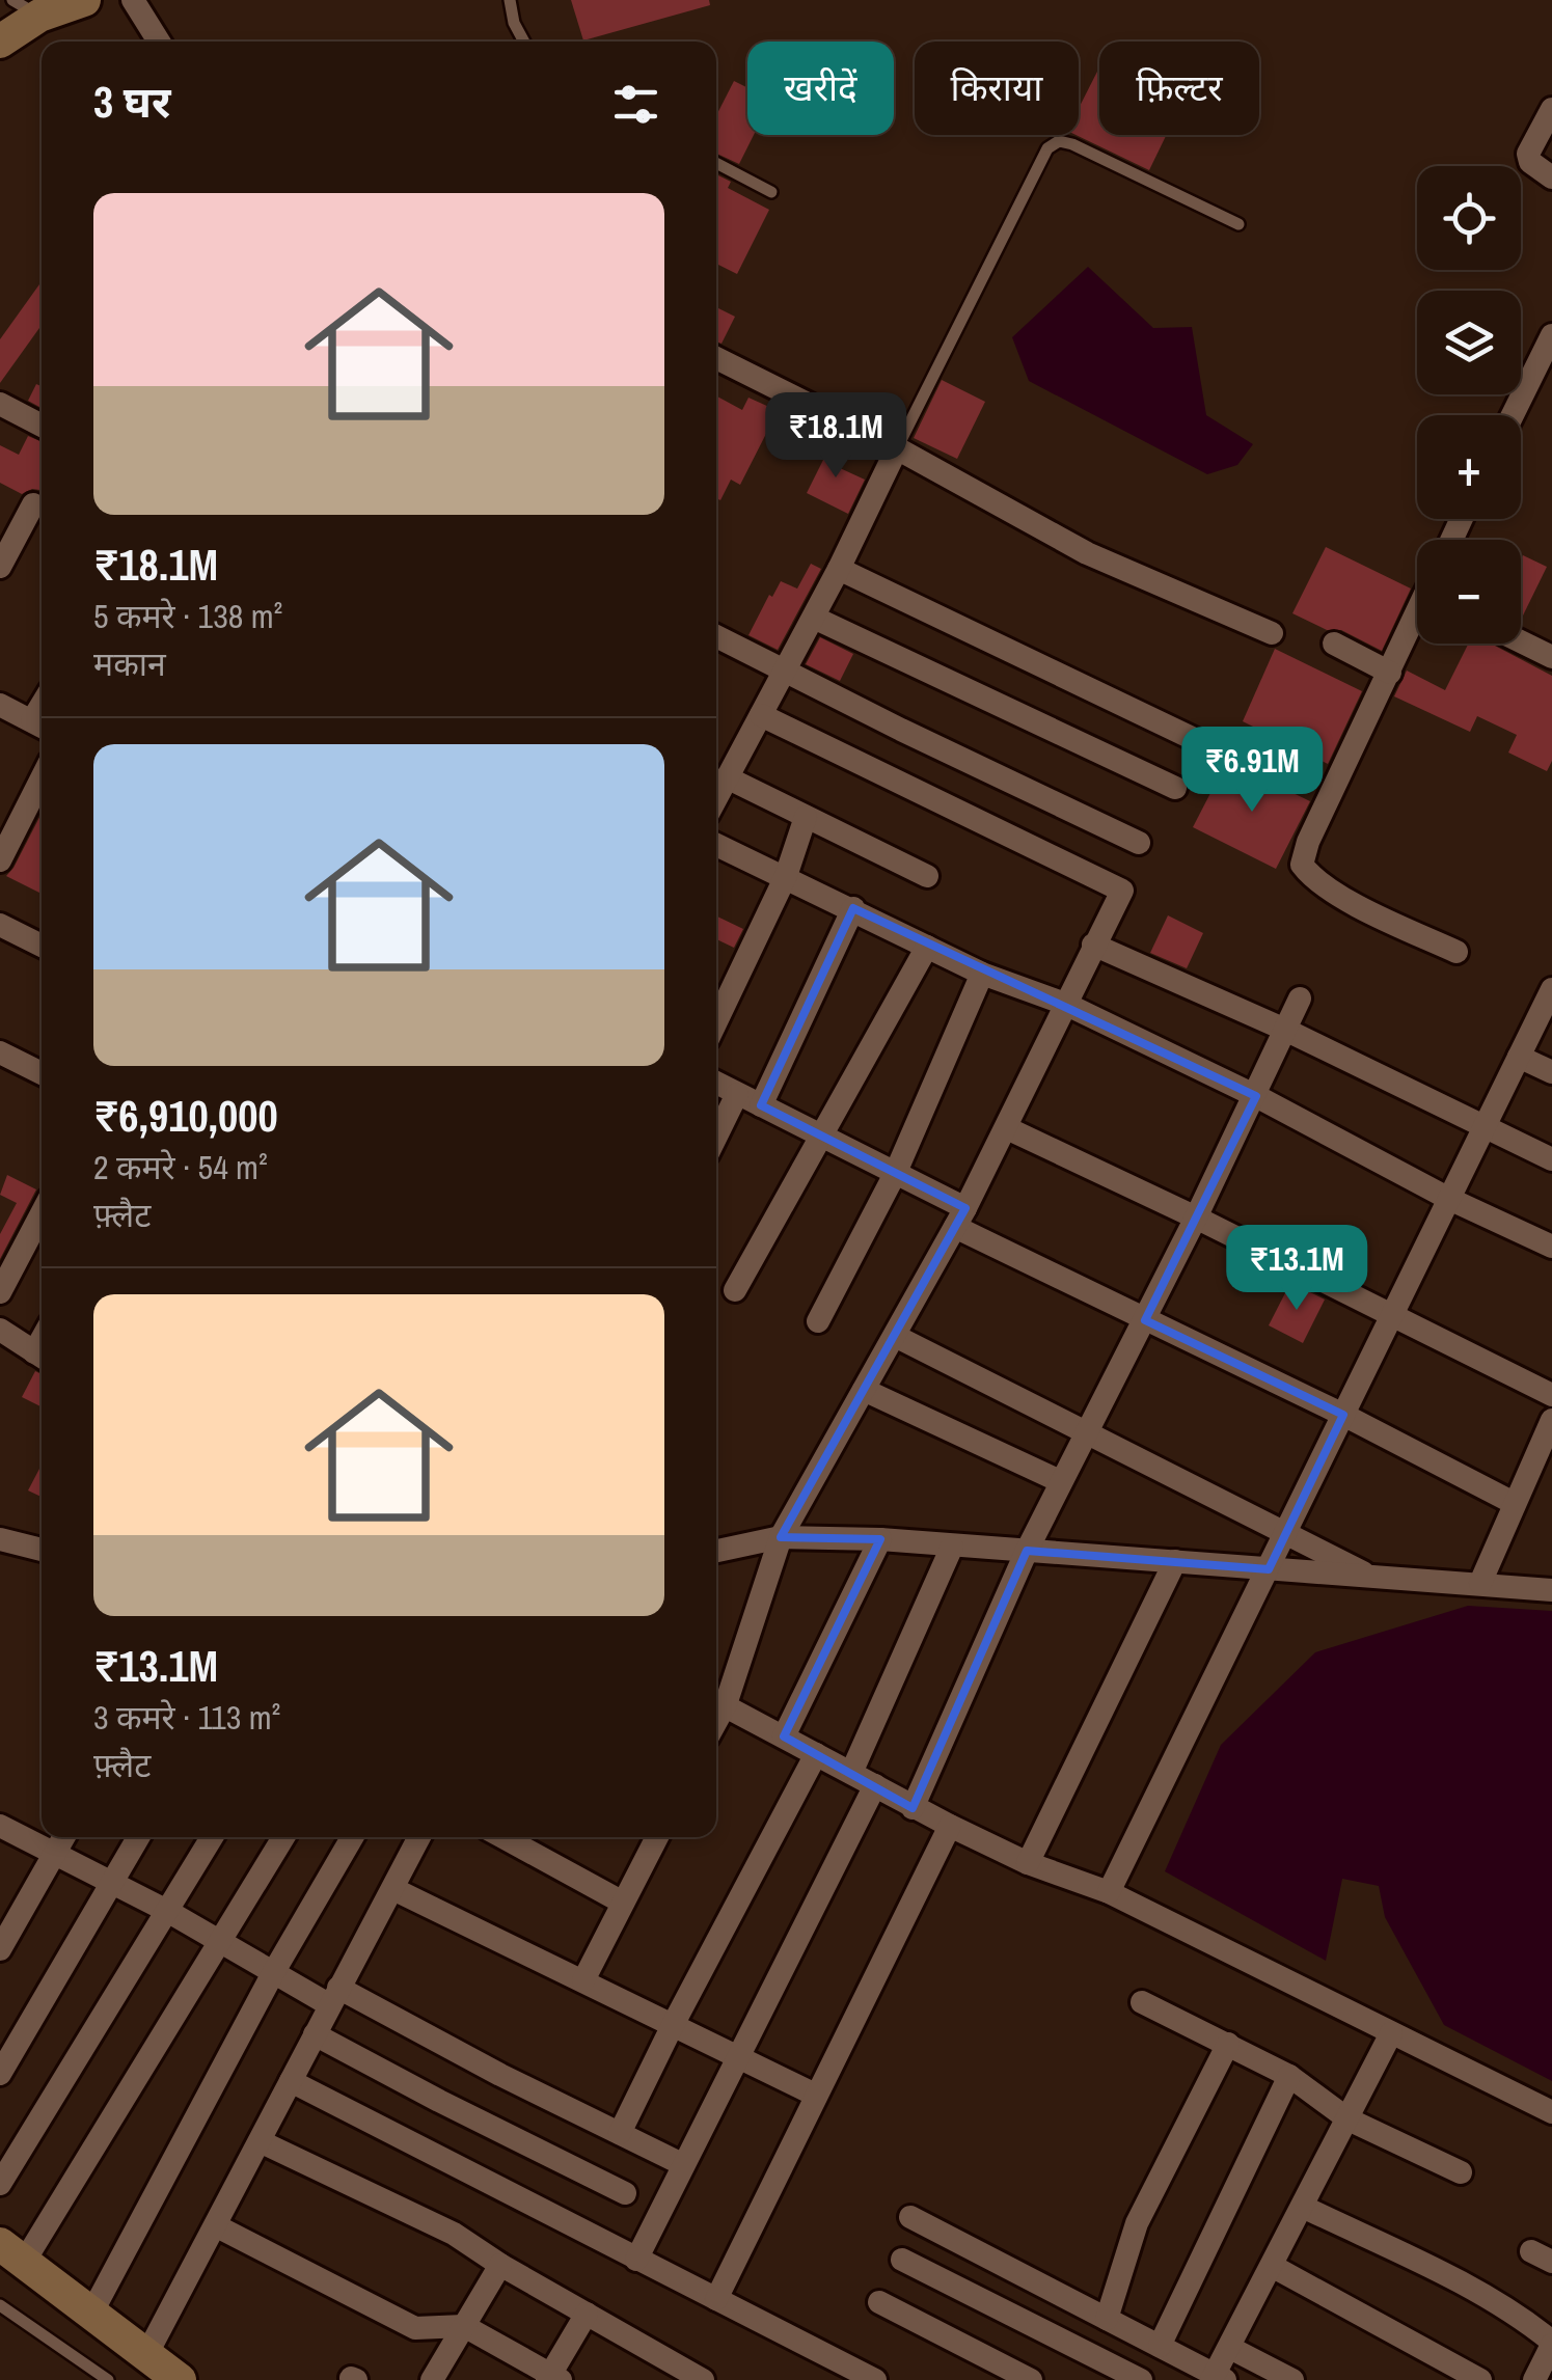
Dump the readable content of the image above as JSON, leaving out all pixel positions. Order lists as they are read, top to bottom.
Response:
{
  "page": {
    "chip": ["खरीदें", "किराया", "फ़िल्टर"],
    "heading": "3 घर",
    "map_buttons": ["+", "−"],
    "list": [
      {
        "name": "₹18.1M",
        "note": "5 कमरे · 138 m² · मकान"
      },
      {
        "name": "₹6,910,000",
        "note": "2 कमरे · 54 m² · फ़्लैट"
      },
      {
        "name": "₹13.1M",
        "note": "3 कमरे · 113 m² · फ़्लैट"
      }
    ],
    "price": ["₹18.1M", "₹6.91M", "₹13.1M"]
  }
}
